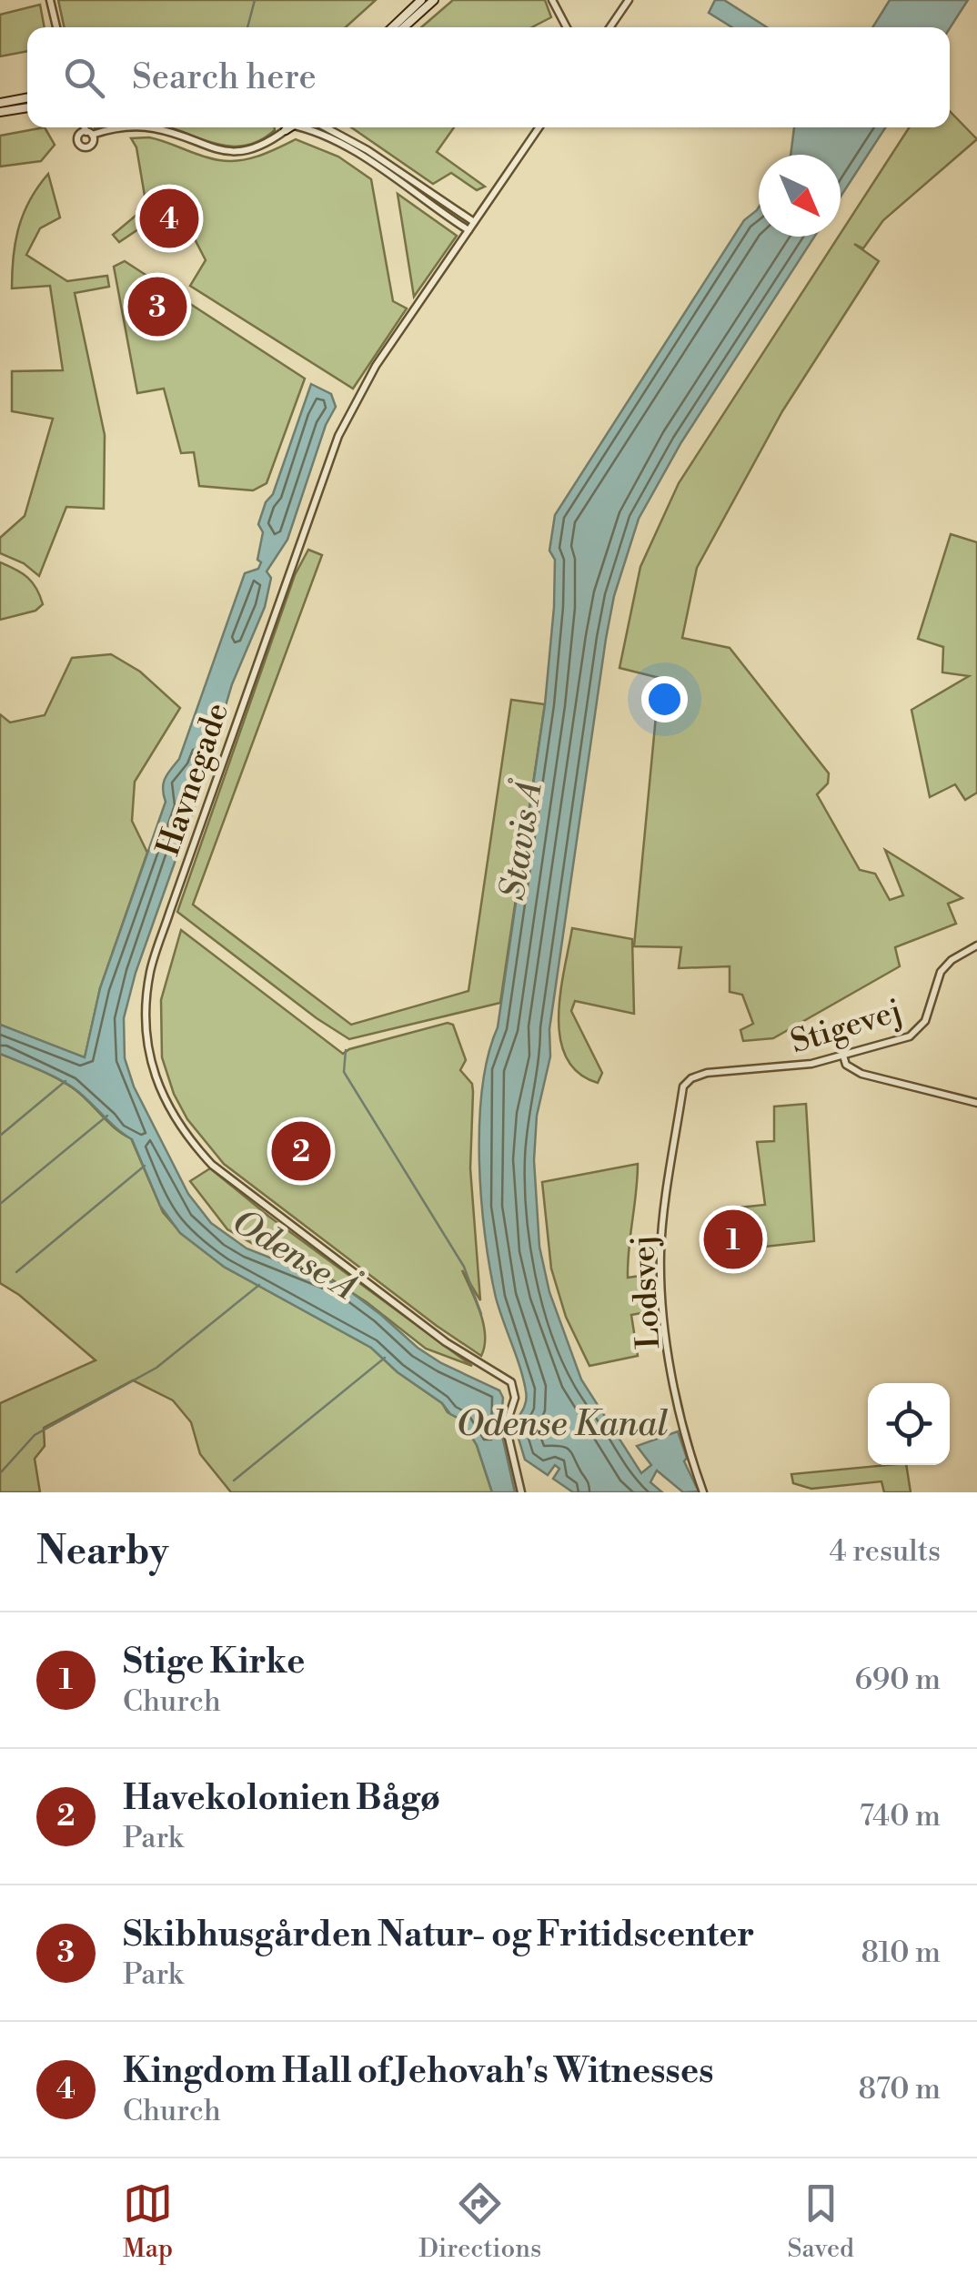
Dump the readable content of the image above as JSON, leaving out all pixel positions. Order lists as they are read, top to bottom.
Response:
{
  "streets": {
    "street": ["Havnegade", "Stigevej", "Lodsvej"]
  },
  "crossings": [
    ["Stigevej", "Lodsvej"]
  ],
  "water": ["Stavis Å", "Odense Å", "Odense Kanal"],
  "north": "bottom right",
  "page": {
    "search": "Search here",
    "pins": [
      "4",
      "3",
      "2",
      "1"
    ],
    "heading": ["Nearby", "4 results"],
    "list": [
      {
        "mark": "1",
        "name": "Stige Kirke",
        "note": "Church",
        "value": "690 m"
      },
      {
        "mark": "2",
        "name": "Havekolonien Bågø",
        "note": "Park",
        "value": "740 m"
      },
      {
        "mark": "3",
        "name": "Skibhusgården Natur- og Fritidscenter",
        "note": "Park",
        "value": "810 m"
      },
      {
        "mark": "4",
        "name": "Kingdom Hall of Jehovah's Witnesses",
        "note": "Church",
        "value": "870 m"
      }
    ],
    "nav": ["Map", "Directions", "Saved"]
  }
}
